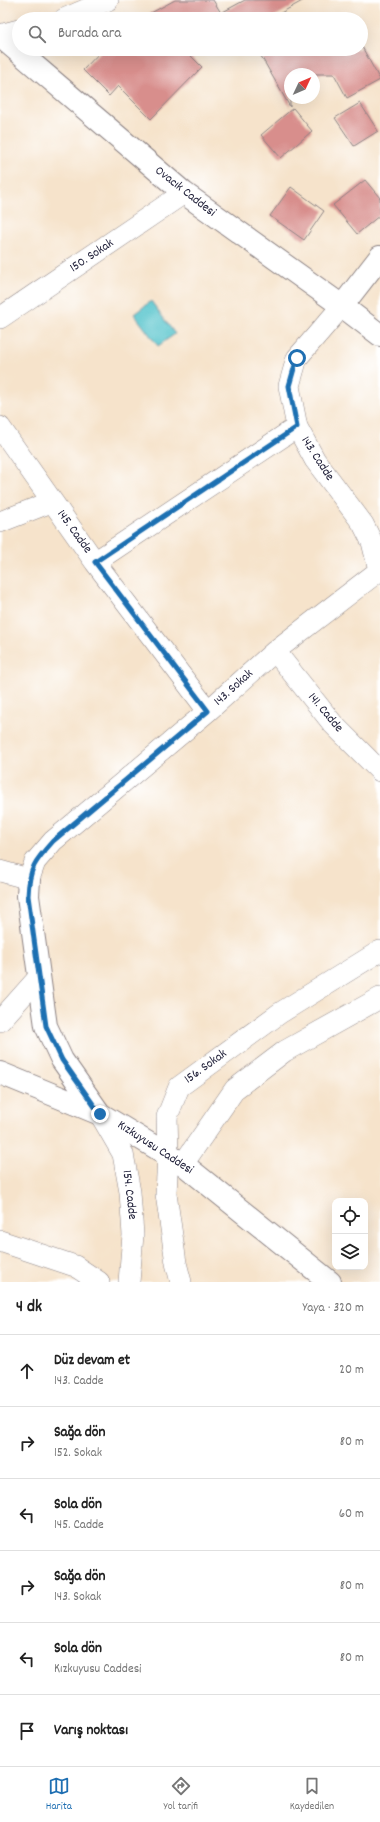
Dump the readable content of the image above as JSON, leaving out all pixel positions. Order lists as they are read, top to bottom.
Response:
{
  "streets": {
    "street": [
      "Ovacık Caddesi",
      "150. Sokak",
      "143. Cadde",
      "145. Cadde",
      "143. Sokak",
      "141. Cadde",
      "156. Sokak",
      "Kızkuyusu Caddesi",
      "154. Cadde"
    ]
  },
  "crossings": [
    ["Ovacık Caddesi", "150. Sokak"],
    ["Ovacık Caddesi", "143. Cadde"],
    ["143. Cadde", "143. Sokak"],
    ["145. Cadde", "143. Sokak"],
    ["143. Sokak", "141. Cadde"],
    ["143. Sokak", "Kızkuyusu Caddesi"],
    ["156. Sokak", "Kızkuyusu Caddesi"],
    ["Kızkuyusu Caddesi", "154. Cadde"]
  ],
  "north": "top right",
  "page": {
    "search": "Burada ara",
    "heading": ["4 dk", "Yaya · 320 m"],
    "list": [
      ["Düz devam et", "143. Cadde", "20 m"],
      ["Sağa dön", "152. Sokak", "80 m"],
      ["Sola dön", "145. Cadde", "60 m"],
      ["Sağa dön", "143. Sokak", "80 m"],
      ["Sola dön", "Kızkuyusu Caddesi", "80 m"],
      "Varış noktası"
    ],
    "nav": ["Harita", "Yol tarifi", "Kaydedilen"]
  }
}
